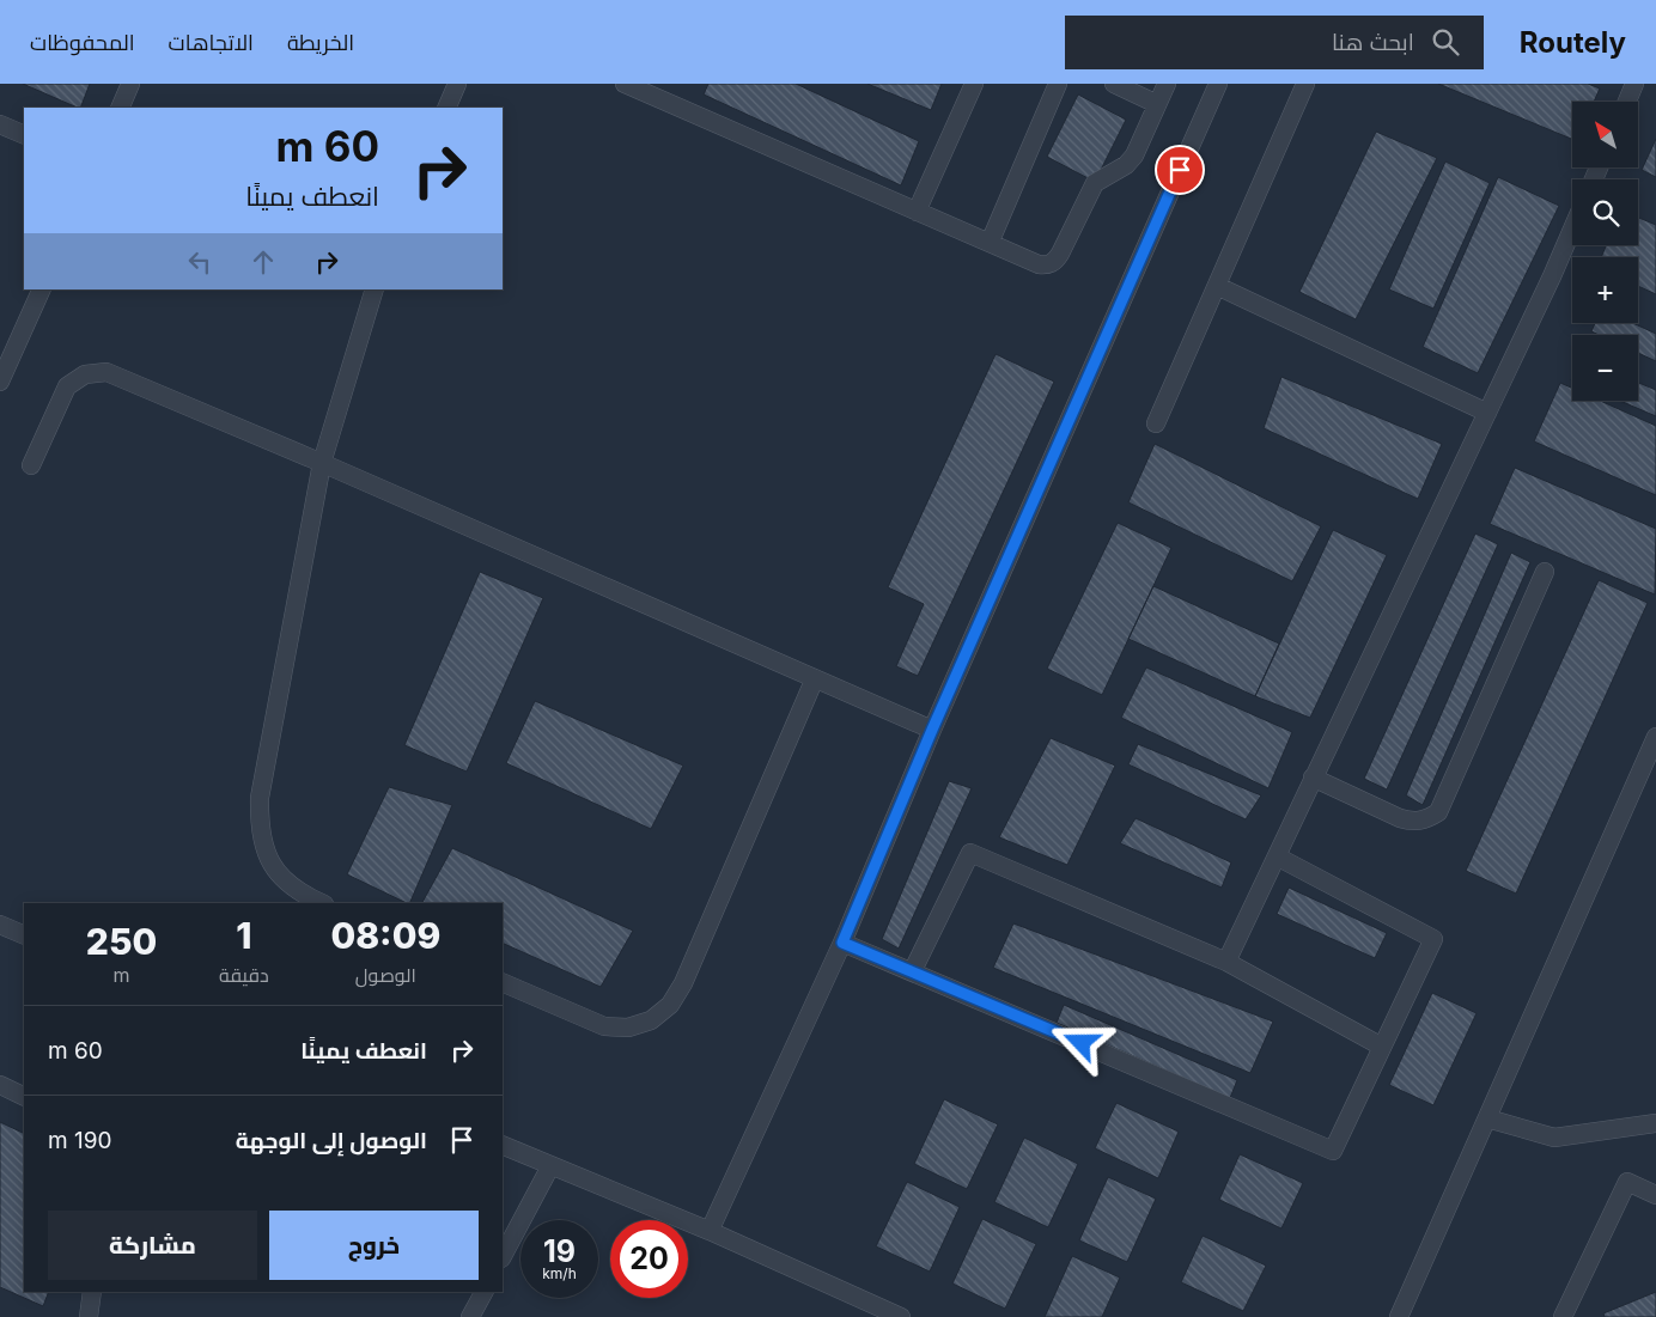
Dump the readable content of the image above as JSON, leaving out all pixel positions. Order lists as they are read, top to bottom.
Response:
{
  "north": "top left",
  "page": {
    "header": "Routely",
    "search": "ابحث هنا",
    "nav": ["الخريطة", "الاتجاهات", "المحفوظات"],
    "map_buttons": ["+", "−"],
    "turn": ["60 m", "انعطف يمينًا"],
    "eta": [
      "08:09",
      "الوصول",
      "1",
      "دقيقة",
      "250",
      "m"
    ],
    "list": [
      {
        "name": "انعطف يمينًا",
        "value": "60 m"
      },
      {
        "name": "الوصول إلى الوجهة",
        "value": "190 m"
      }
    ],
    "buttons": ["خروج", "مشاركة"],
    "speed": "19 km/h",
    "limit": "20"
  }
}
